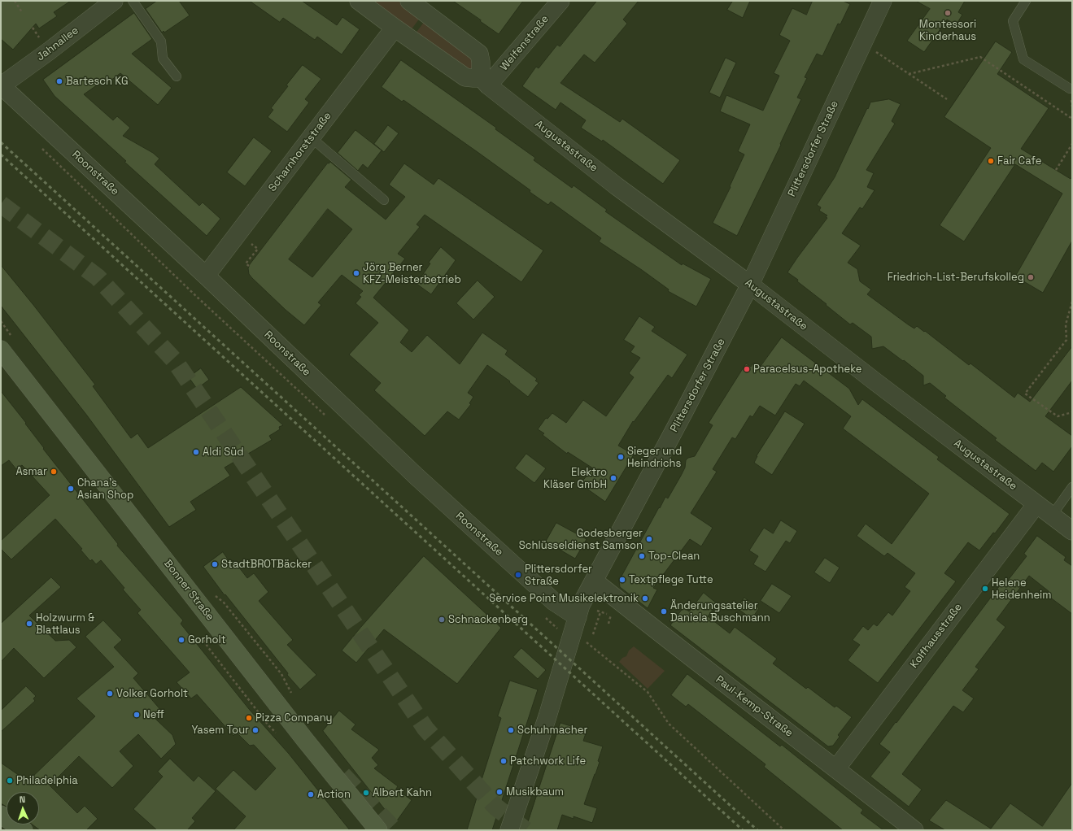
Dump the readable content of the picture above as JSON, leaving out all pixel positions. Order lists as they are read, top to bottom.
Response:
{
  "streets": {
    "main road": ["Bonner Straße"],
    "street": [
      "Welfenstraße",
      "Jahnallee",
      "Augustastraße",
      "Plittersdorfer Straße",
      "Scharnhorststraße",
      "Roonstraße",
      "Kolfhausstraße",
      "Paul-Kemp-Straße"
    ]
  },
  "crossings": [
    ["Welfenstraße", "Augustastraße"],
    ["Jahnallee", "Roonstraße"],
    ["Augustastraße", "Plittersdorfer Straße"],
    ["Augustastraße", "Kolfhausstraße"],
    ["Plittersdorfer Straße", "Roonstraße"],
    ["Plittersdorfer Straße", "Paul-Kemp-Straße"],
    ["Scharnhorststraße", "Roonstraße"],
    ["Kolfhausstraße", "Paul-Kemp-Straße"]
  ],
  "places": [
    "Montessori Kinderhaus",
    "Bartesch KG",
    "Fair Cafe",
    "Jörg Berner KFZ-Meisterbetrieb",
    "Friedrich-List-Berufskolleg",
    "Paracelsus-Apotheke",
    "Aldi Süd",
    "Sieger und Heindrichs",
    "Asmar",
    "Elektro Kläser GmbH",
    "Chana's Asian Shop",
    "Godesberger Schlüsseldienst Samson",
    "Top-Clean",
    "StadtBROTBäcker",
    "Plittersdorfer Straße",
    "Textpflege Tutte",
    "Helene Heidenheim",
    "Service Point Musikelektronik",
    "Änderungsatelier Daniela Buschmann",
    "Schnackenberg",
    "Holzwurm & Blattlaus",
    "Gorholt",
    "Volker Gorholt",
    "Neff",
    "Pizza Company",
    "Yasem Tour",
    "Schuhmacher",
    "Patchwork Life",
    "Philadelphia",
    "Musikbaum",
    "Albert Kahn",
    "Action"
  ],
  "north": "top"
}
